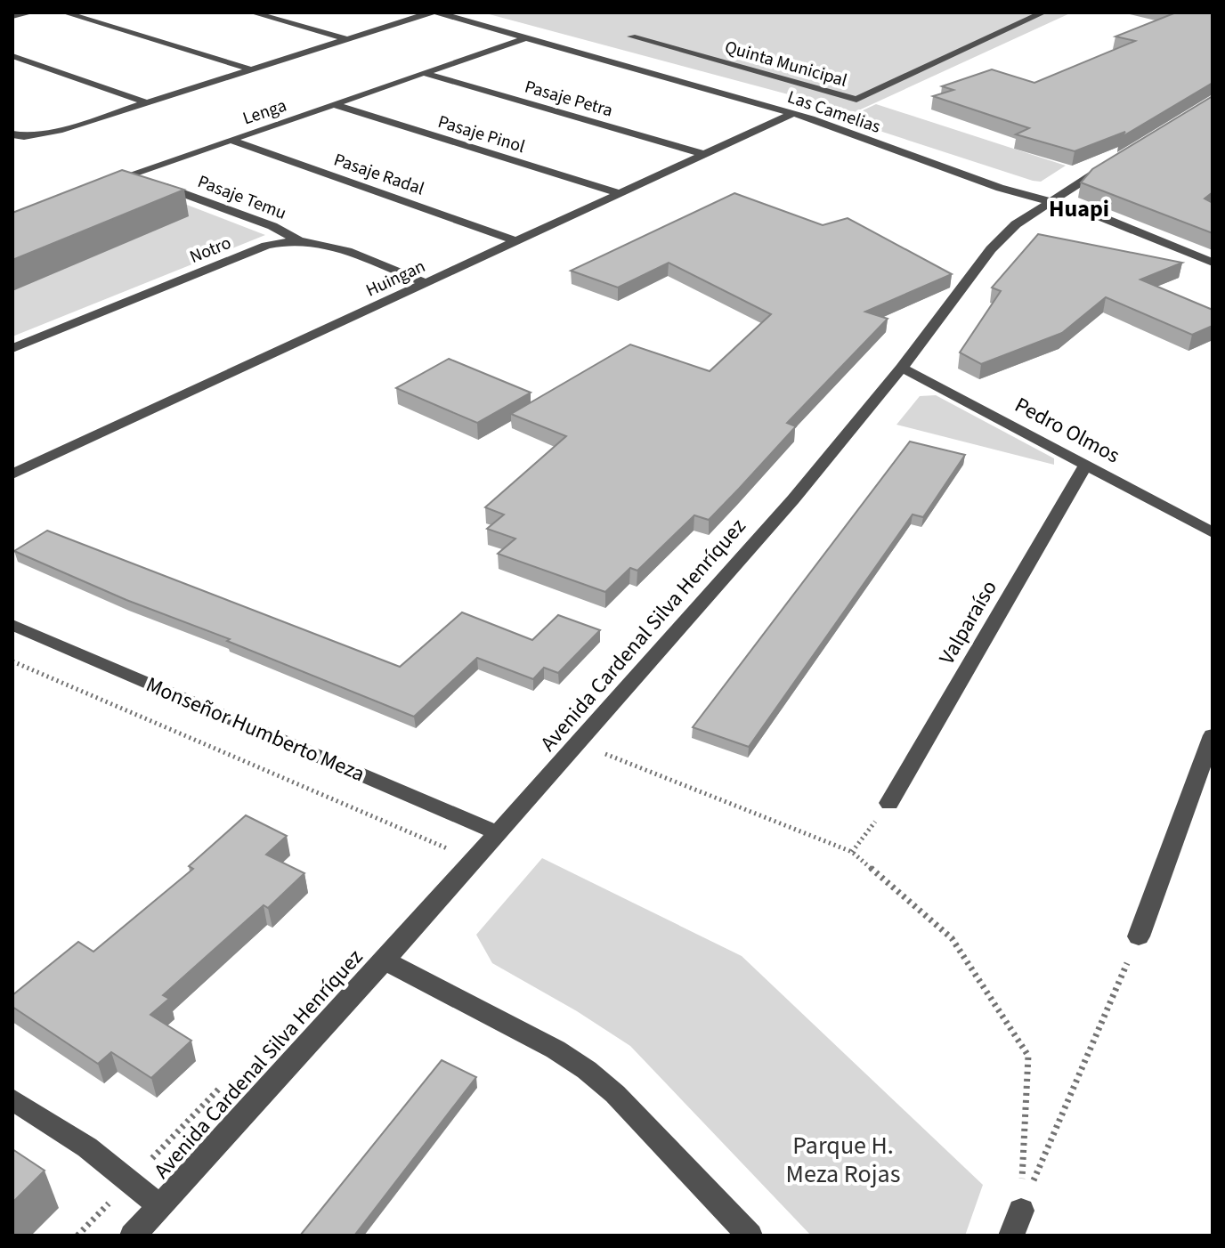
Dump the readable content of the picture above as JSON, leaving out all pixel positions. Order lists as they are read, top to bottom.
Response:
{
  "streets": {
    "street": [
      "Quinta Municipal",
      "Pasaje Petra",
      "Lenga",
      "Las Camelias",
      "Pasaje Pinol",
      "Pasaje Radal",
      "Pasaje Temu",
      "Notro",
      "Huingan",
      "Pedro Olmos",
      "Valparaíso",
      "Avenida Cardenal Silva Henríquez",
      "Monseñor Humberto Meza"
    ]
  },
  "crossings": [
    ["Pasaje Petra", "Lenga"],
    ["Pasaje Petra", "Huingan"],
    ["Lenga", "Las Camelias"],
    ["Lenga", "Pasaje Pinol"],
    ["Lenga", "Pasaje Radal"],
    ["Lenga", "Pasaje Temu"],
    ["Las Camelias", "Huingan"],
    ["Las Camelias", "Avenida Cardenal Silva Henríquez"],
    ["Pasaje Pinol", "Huingan"],
    ["Pasaje Radal", "Huingan"],
    ["Pasaje Temu", "Notro"],
    ["Notro", "Huingan"],
    ["Pedro Olmos", "Valparaíso"],
    ["Pedro Olmos", "Avenida Cardenal Silva Henríquez"],
    ["Avenida Cardenal Silva Henríquez", "Monseñor Humberto Meza"]
  ],
  "districts": ["Huapi"],
  "parks": ["Parque H. Meza Rojas"]
}
